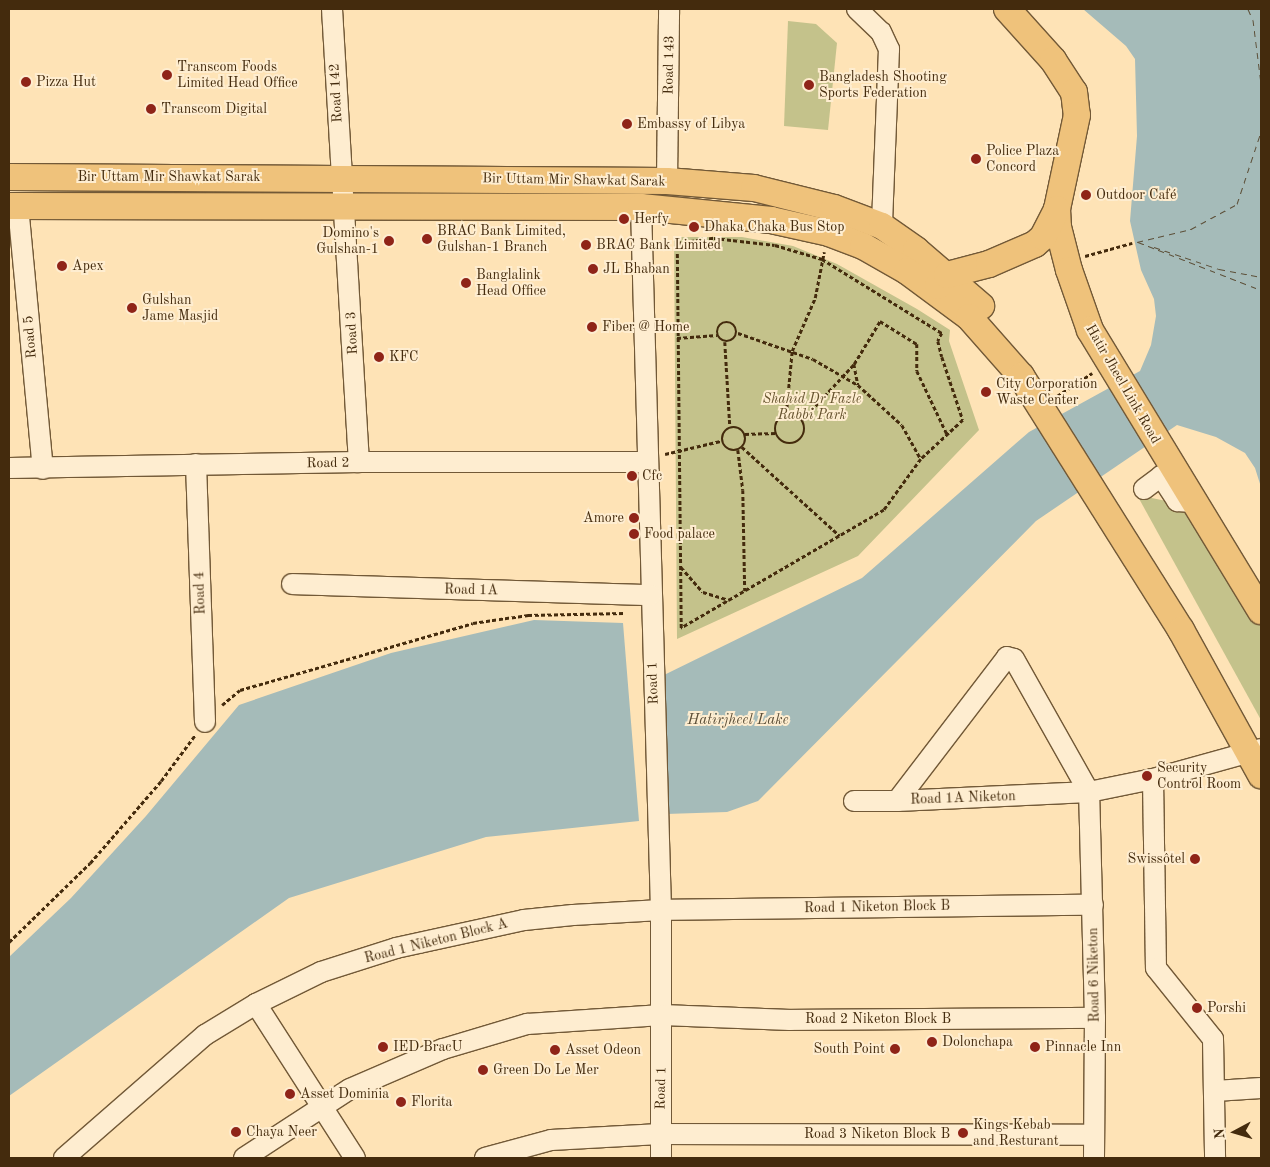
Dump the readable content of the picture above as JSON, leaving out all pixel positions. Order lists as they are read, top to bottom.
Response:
{
  "streets": {
    "main road": ["Bir Uttam Mir Shawkat Sarak", "Hatir Jheel Link Road"],
    "street": [
      "Road 143",
      "Road 142",
      "Road 3",
      "Road 5",
      "Road 2",
      "Road 1A",
      "Road 4",
      "Road 1",
      "Road 1A Niketon",
      "Road 1 Niketon Block B",
      "Road 1 Niketon Block A",
      "Road 6 Niketon",
      "Road 2 Niketon Block B",
      "Road 3 Niketon Block B"
    ]
  },
  "crossings": [
    ["Road 143", "Bir Uttam Mir Shawkat Sarak"],
    ["Road 142", "Bir Uttam Mir Shawkat Sarak"],
    ["Road 142", "Road 3"],
    ["Bir Uttam Mir Shawkat Sarak", "Road 3"],
    ["Bir Uttam Mir Shawkat Sarak", "Road 5"],
    ["Bir Uttam Mir Shawkat Sarak", "Road 1"],
    ["Bir Uttam Mir Shawkat Sarak", "Road 1A Niketon"],
    ["Road 3", "Road 2"],
    ["Road 5", "Road 2"],
    ["Road 2", "Road 4"],
    ["Road 2", "Road 1"],
    ["Road 1A", "Road 1"],
    ["Road 1", "Road 1 Niketon Block B"],
    ["Road 1", "Road 1 Niketon Block A"],
    ["Road 1", "Road 2 Niketon Block B"],
    ["Road 1", "Road 3 Niketon Block B"],
    ["Road 1A Niketon", "Road 6 Niketon"],
    ["Road 1 Niketon Block B", "Road 1 Niketon Block A"],
    ["Road 1 Niketon Block B", "Road 6 Niketon"],
    ["Road 6 Niketon", "Road 2 Niketon Block B"],
    ["Road 6 Niketon", "Road 3 Niketon Block B"]
  ],
  "water": ["Hatirjheel Lake"],
  "parks": ["Shahid Dr Fazle Rabbi Park"],
  "places": [
    "Transcom Foods Limited Head Office",
    "Pizza Hut",
    "Bangladesh Shooting Sports Federation",
    "Transcom Digital",
    "Embassy of Libya",
    "Police Plaza Concord",
    "Outdoor Café",
    "Herfy",
    "Dhaka Chaka Bus Stop",
    "BRAC Bank Limited, Gulshan-1 Branch",
    "Domino's Gulshan-1",
    "BRAC Bank Limited",
    "Apex",
    "JL Bhaban",
    "Banglalink Head Office",
    "Gulshan Jame Masjid",
    "Fiber @ Home",
    "KFC",
    "City Corporation Waste Center",
    "Cfc",
    "Amore",
    "Food palace",
    "Security Control Room",
    "Swissôtel",
    "Porshi",
    "Dolonchapa",
    "IED BracU",
    "Pinnacle Inn",
    "South Point",
    "Asset Odeon",
    "Green Do Le Mer",
    "Asset Dominia",
    "Florita",
    "Chaya Neer",
    "Kings Kebab and Resturant"
  ],
  "north": "left"
}
